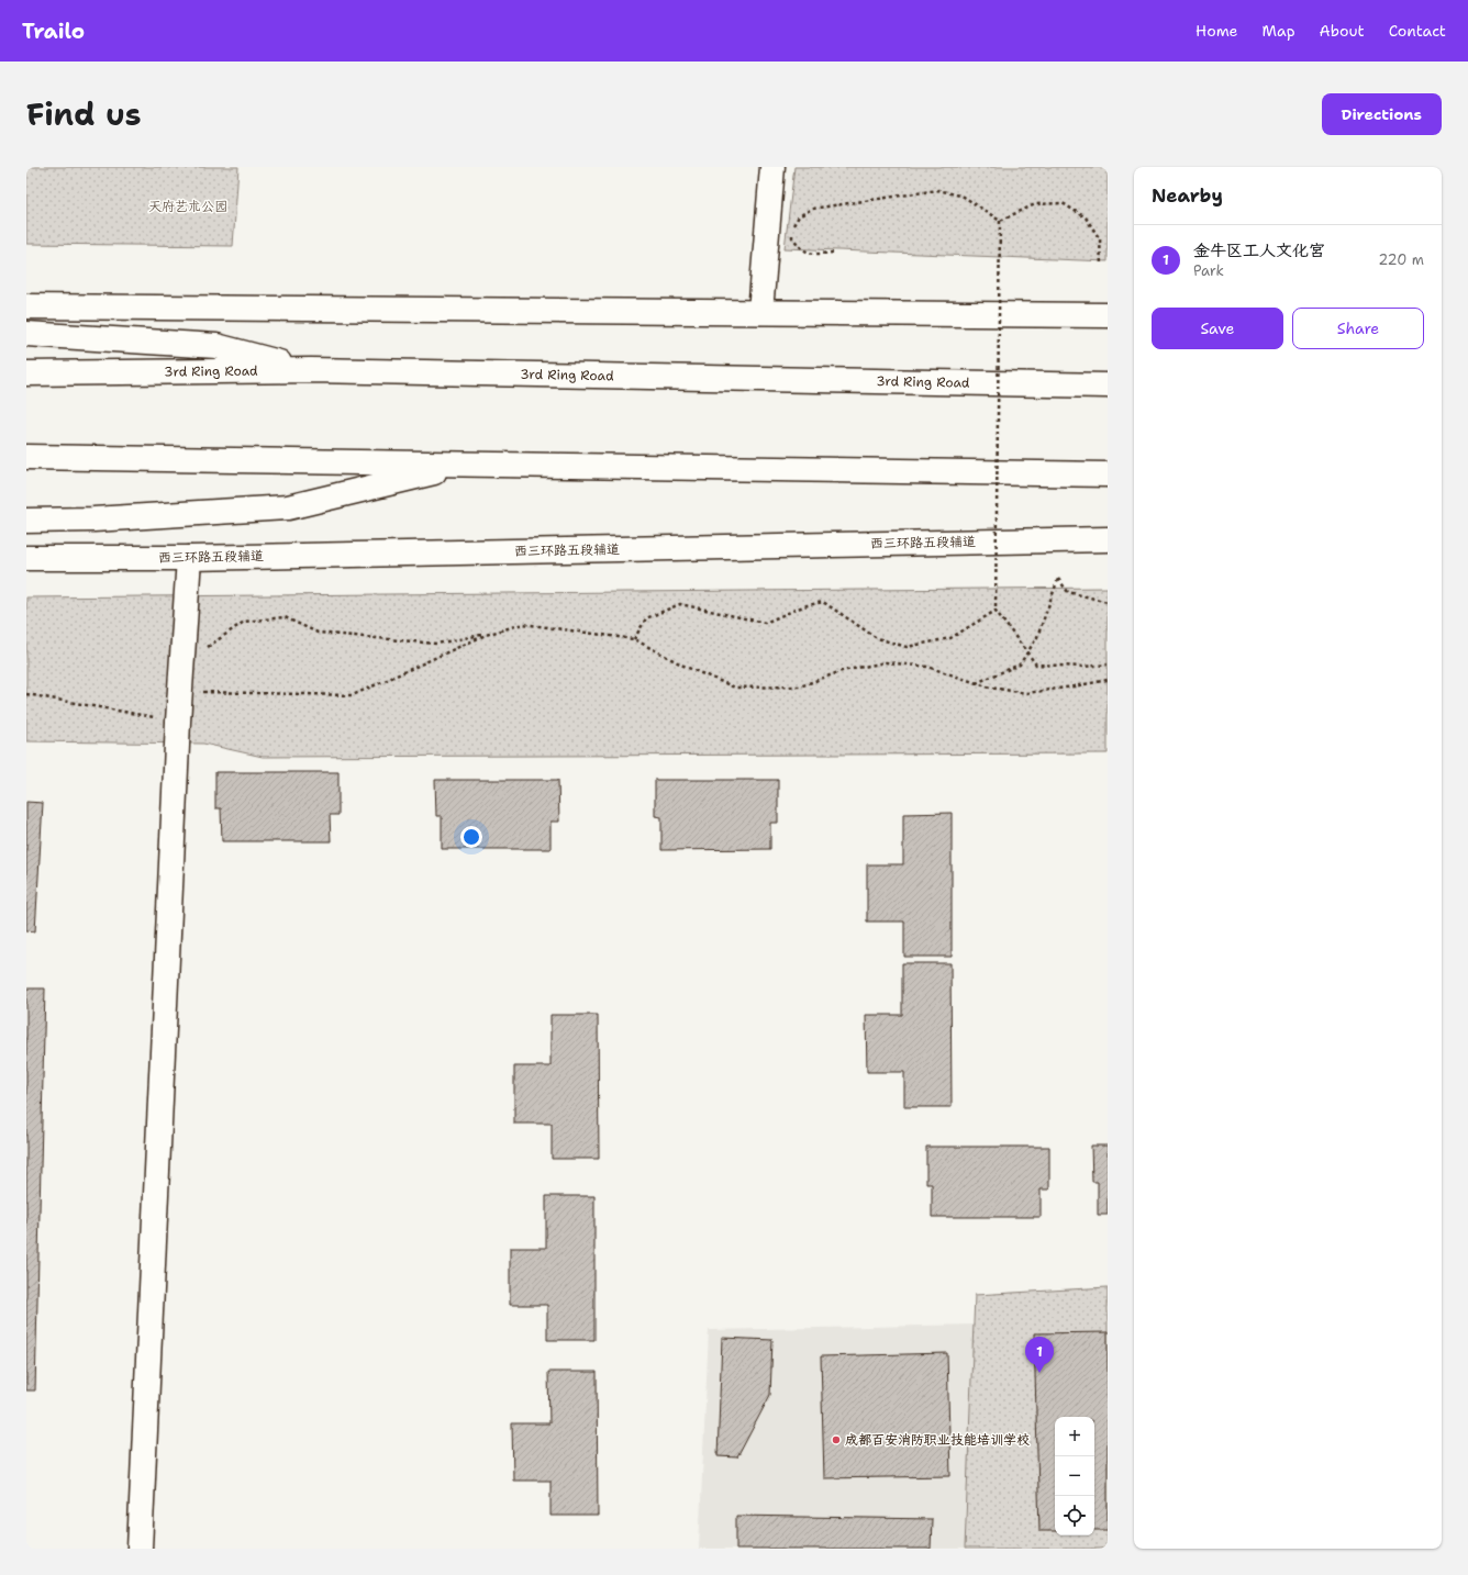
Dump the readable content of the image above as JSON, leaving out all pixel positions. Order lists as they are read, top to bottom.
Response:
{
  "streets": {
    "main road": ["3rd Ring Road", "西三环路五段辅道"]
  },
  "parks": ["天府艺术公园"],
  "places": ["成都百安消防职业技能培训学校"],
  "page": {
    "header": "Trailo",
    "nav": [
      "Home",
      "Map",
      "About",
      "Contact"
    ],
    "title": "Find us",
    "buttons": [
      "Directions",
      ["Save", "Share"]
    ],
    "heading": "Nearby",
    "list": [
      {
        "mark": "1",
        "name": "金牛区工人文化宫",
        "note": "Park",
        "value": "220 m"
      }
    ],
    "pins": "1",
    "map_buttons": ["+", "−"]
  }
}
